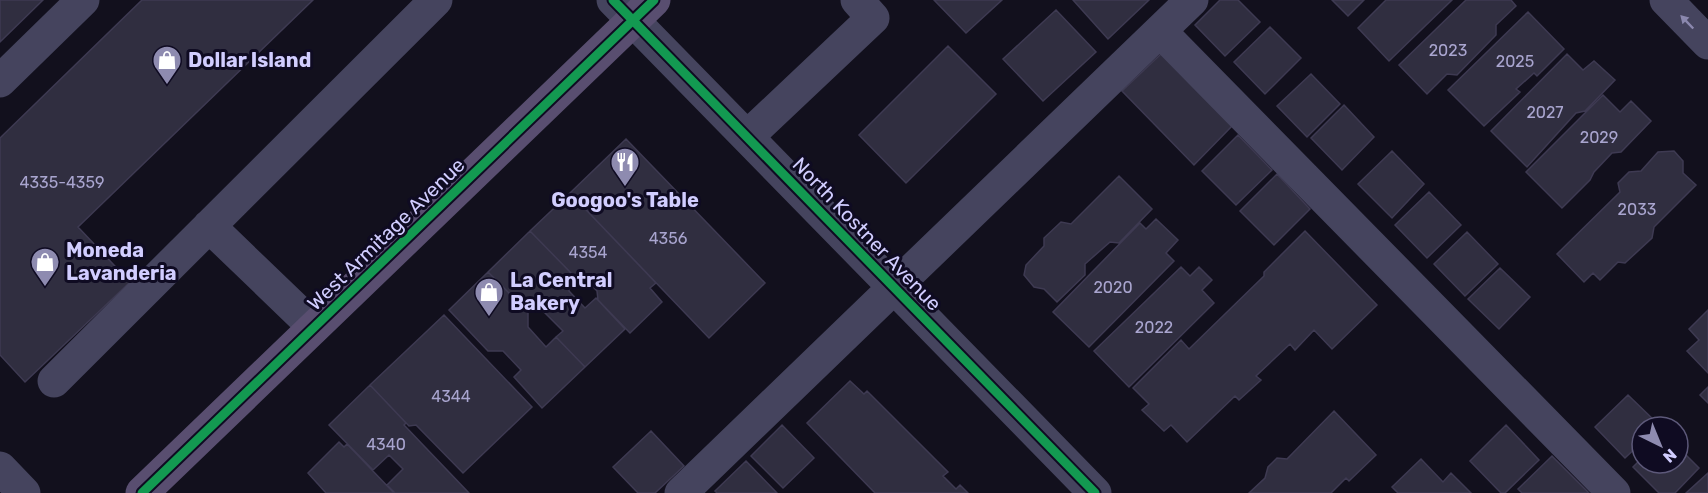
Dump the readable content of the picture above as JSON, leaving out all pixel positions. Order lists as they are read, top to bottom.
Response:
{
  "streets": {
    "main road": ["West Armitage Avenue"],
    "street": ["North Kostner Avenue"]
  },
  "crossings": [
    ["West Armitage Avenue", "North Kostner Avenue"]
  ],
  "places": {
    "shop": ["Dollar Island", "Moneda Lavanderia", "La Central Bakery"],
    "restaurant": ["Googoo's Table"]
  },
  "house_numbers": [
    "2023",
    "2025",
    "2027",
    "2029",
    "4335-4359",
    "2033",
    "4356",
    "4354",
    "2020",
    "2022",
    "4344",
    "4340"
  ],
  "north": "bottom right"
}
